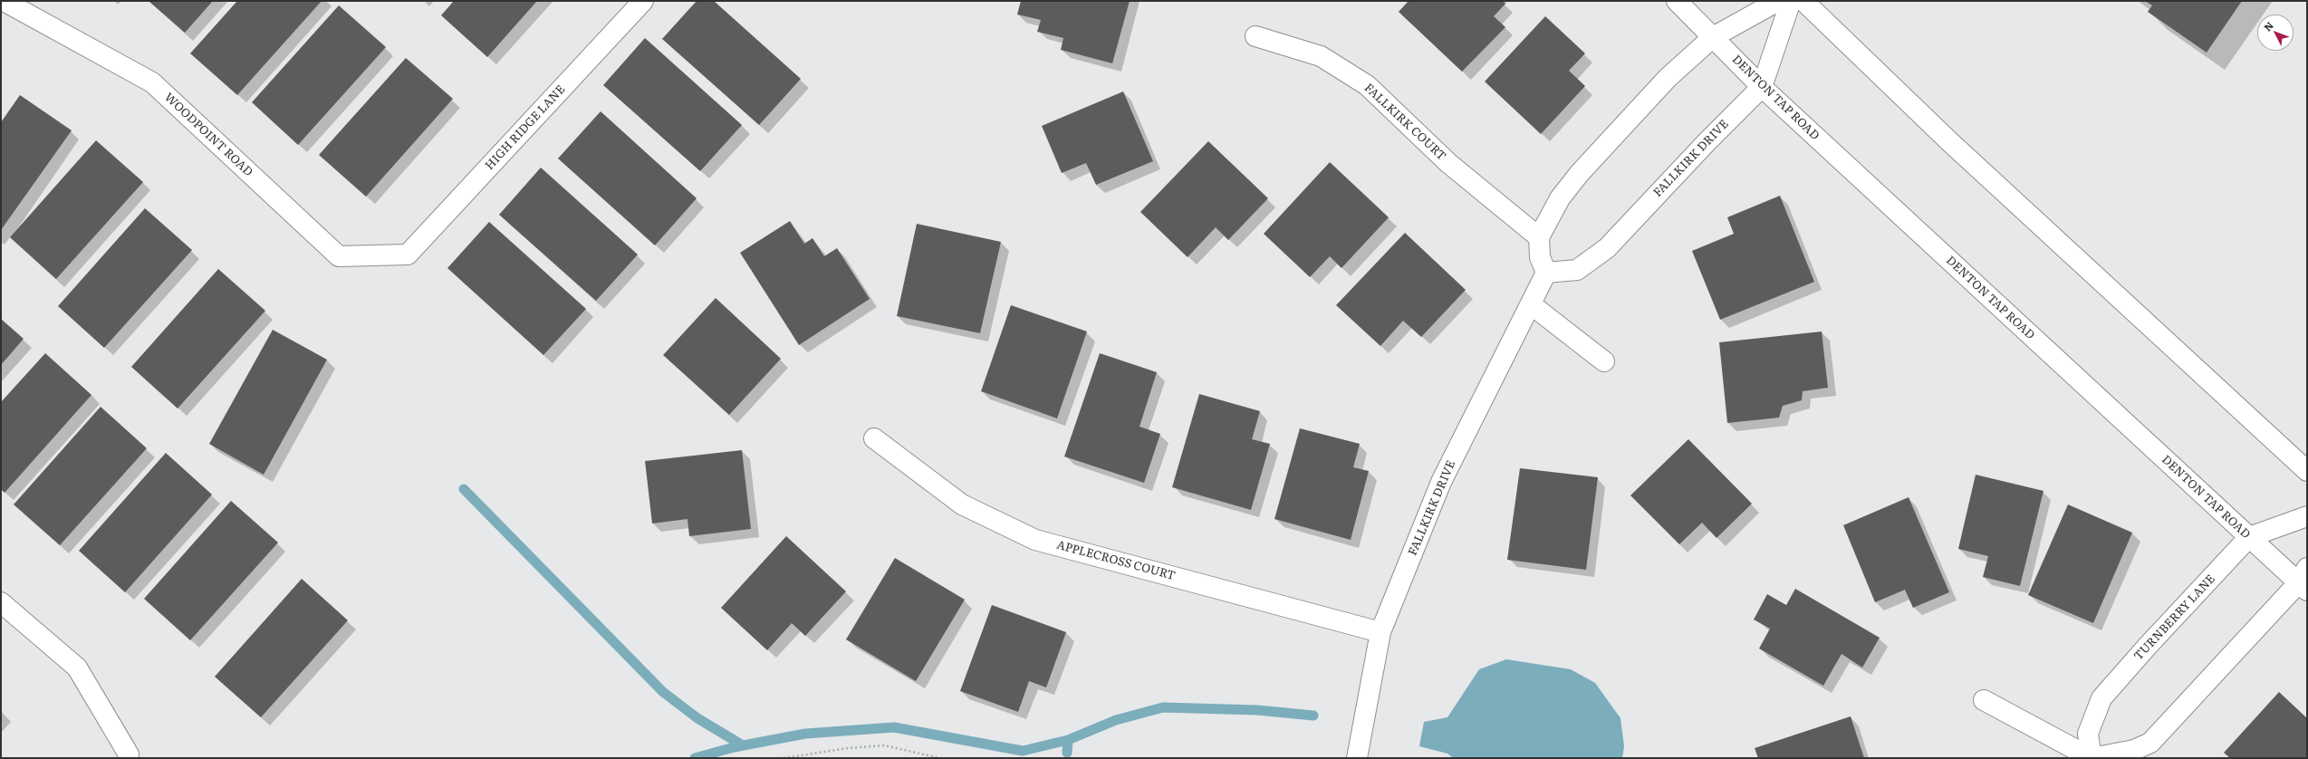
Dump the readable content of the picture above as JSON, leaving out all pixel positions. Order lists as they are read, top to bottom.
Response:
{
  "streets": {
    "street": [
      "DENTON TAP ROAD",
      "FALLKIRK COURT",
      "HIGH RIDGE LANE",
      "WOODPOINT ROAD",
      "FALLKIRK DRIVE",
      "APPLECROSS COURT",
      "TURNBERRY LANE"
    ]
  },
  "crossings": [
    ["DENTON TAP ROAD", "FALLKIRK DRIVE"],
    ["DENTON TAP ROAD", "TURNBERRY LANE"],
    ["HIGH RIDGE LANE", "WOODPOINT ROAD"],
    ["FALLKIRK DRIVE", "APPLECROSS COURT"]
  ],
  "north": "top left"
}
